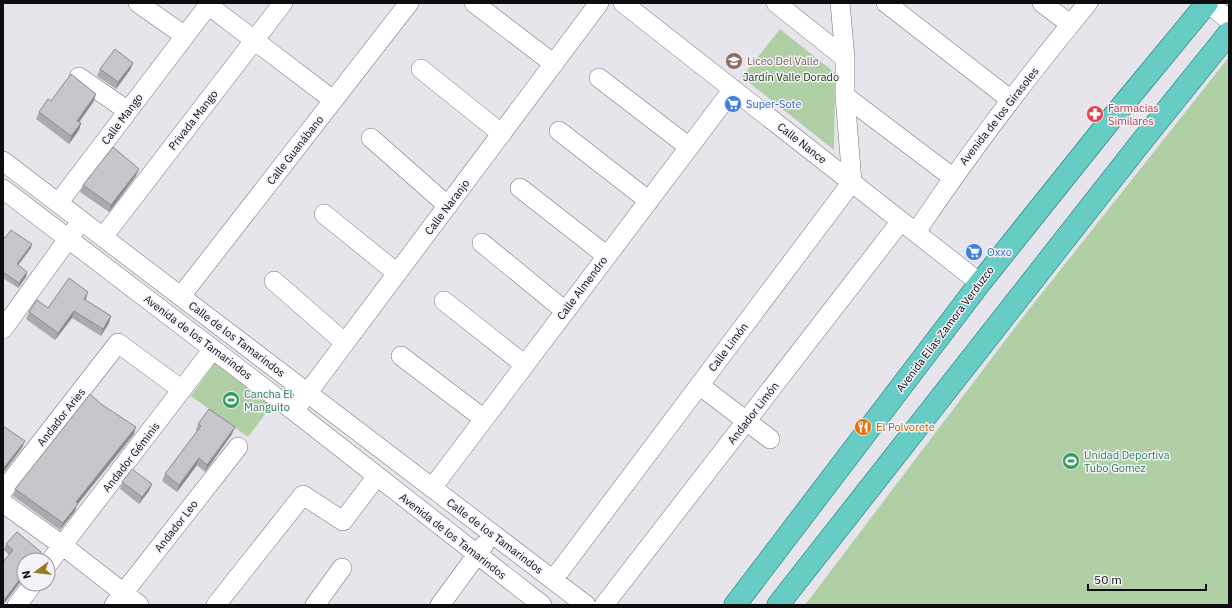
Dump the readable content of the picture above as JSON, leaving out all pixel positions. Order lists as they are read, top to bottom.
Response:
{
  "streets": {
    "main road": ["Avenida Elías Zamora Verduzco"],
    "street": [
      "Avenida de los Girasoles",
      "Calle Mango",
      "Privada Mango",
      "Calle Nance",
      "Calle Guanábano",
      "Calle Naranjo",
      "Calle Almendro",
      "Avenida de los Tamarindos",
      "Calle de los Tamarindos",
      "Calle Limón",
      "Andador Limón",
      "Andador Aries",
      "Andador Géminis",
      "Andador Leo"
    ]
  },
  "crossings": [
    ["Avenida de los Girasoles", "Calle Nance"],
    ["Avenida de los Girasoles", "Andador Limón"],
    ["Calle Mango", "Calle de los Tamarindos"],
    ["Privada Mango", "Calle de los Tamarindos"],
    ["Calle Nance", "Calle Almendro"],
    ["Calle Nance", "Avenida Elías Zamora Verduzco"],
    ["Calle Nance", "Calle Limón"],
    ["Calle Nance", "Andador Limón"],
    ["Calle Guanábano", "Calle de los Tamarindos"],
    ["Calle Naranjo", "Avenida de los Tamarindos"],
    ["Calle Naranjo", "Calle de los Tamarindos"],
    ["Calle Almendro", "Calle de los Tamarindos"],
    ["Avenida de los Tamarindos", "Andador Géminis"],
    ["Calle de los Tamarindos", "Calle Limón"],
    ["Andador Aries", "Andador Géminis"]
  ],
  "parks": ["Jardín Valle Dorado"],
  "places": {
    "school or university": ["Liceo Del Valle"],
    "supermarket": ["Super-Sote", "Oxxo"],
    "pharmacy": ["Farmacias Similares"],
    "sports": ["Cancha El Manguito", "Unidad Deportiva Tubo Gomez"],
    "restaurant": ["El Polvorete"]
  },
  "scale_bar": "50 m",
  "north": "left"
}
